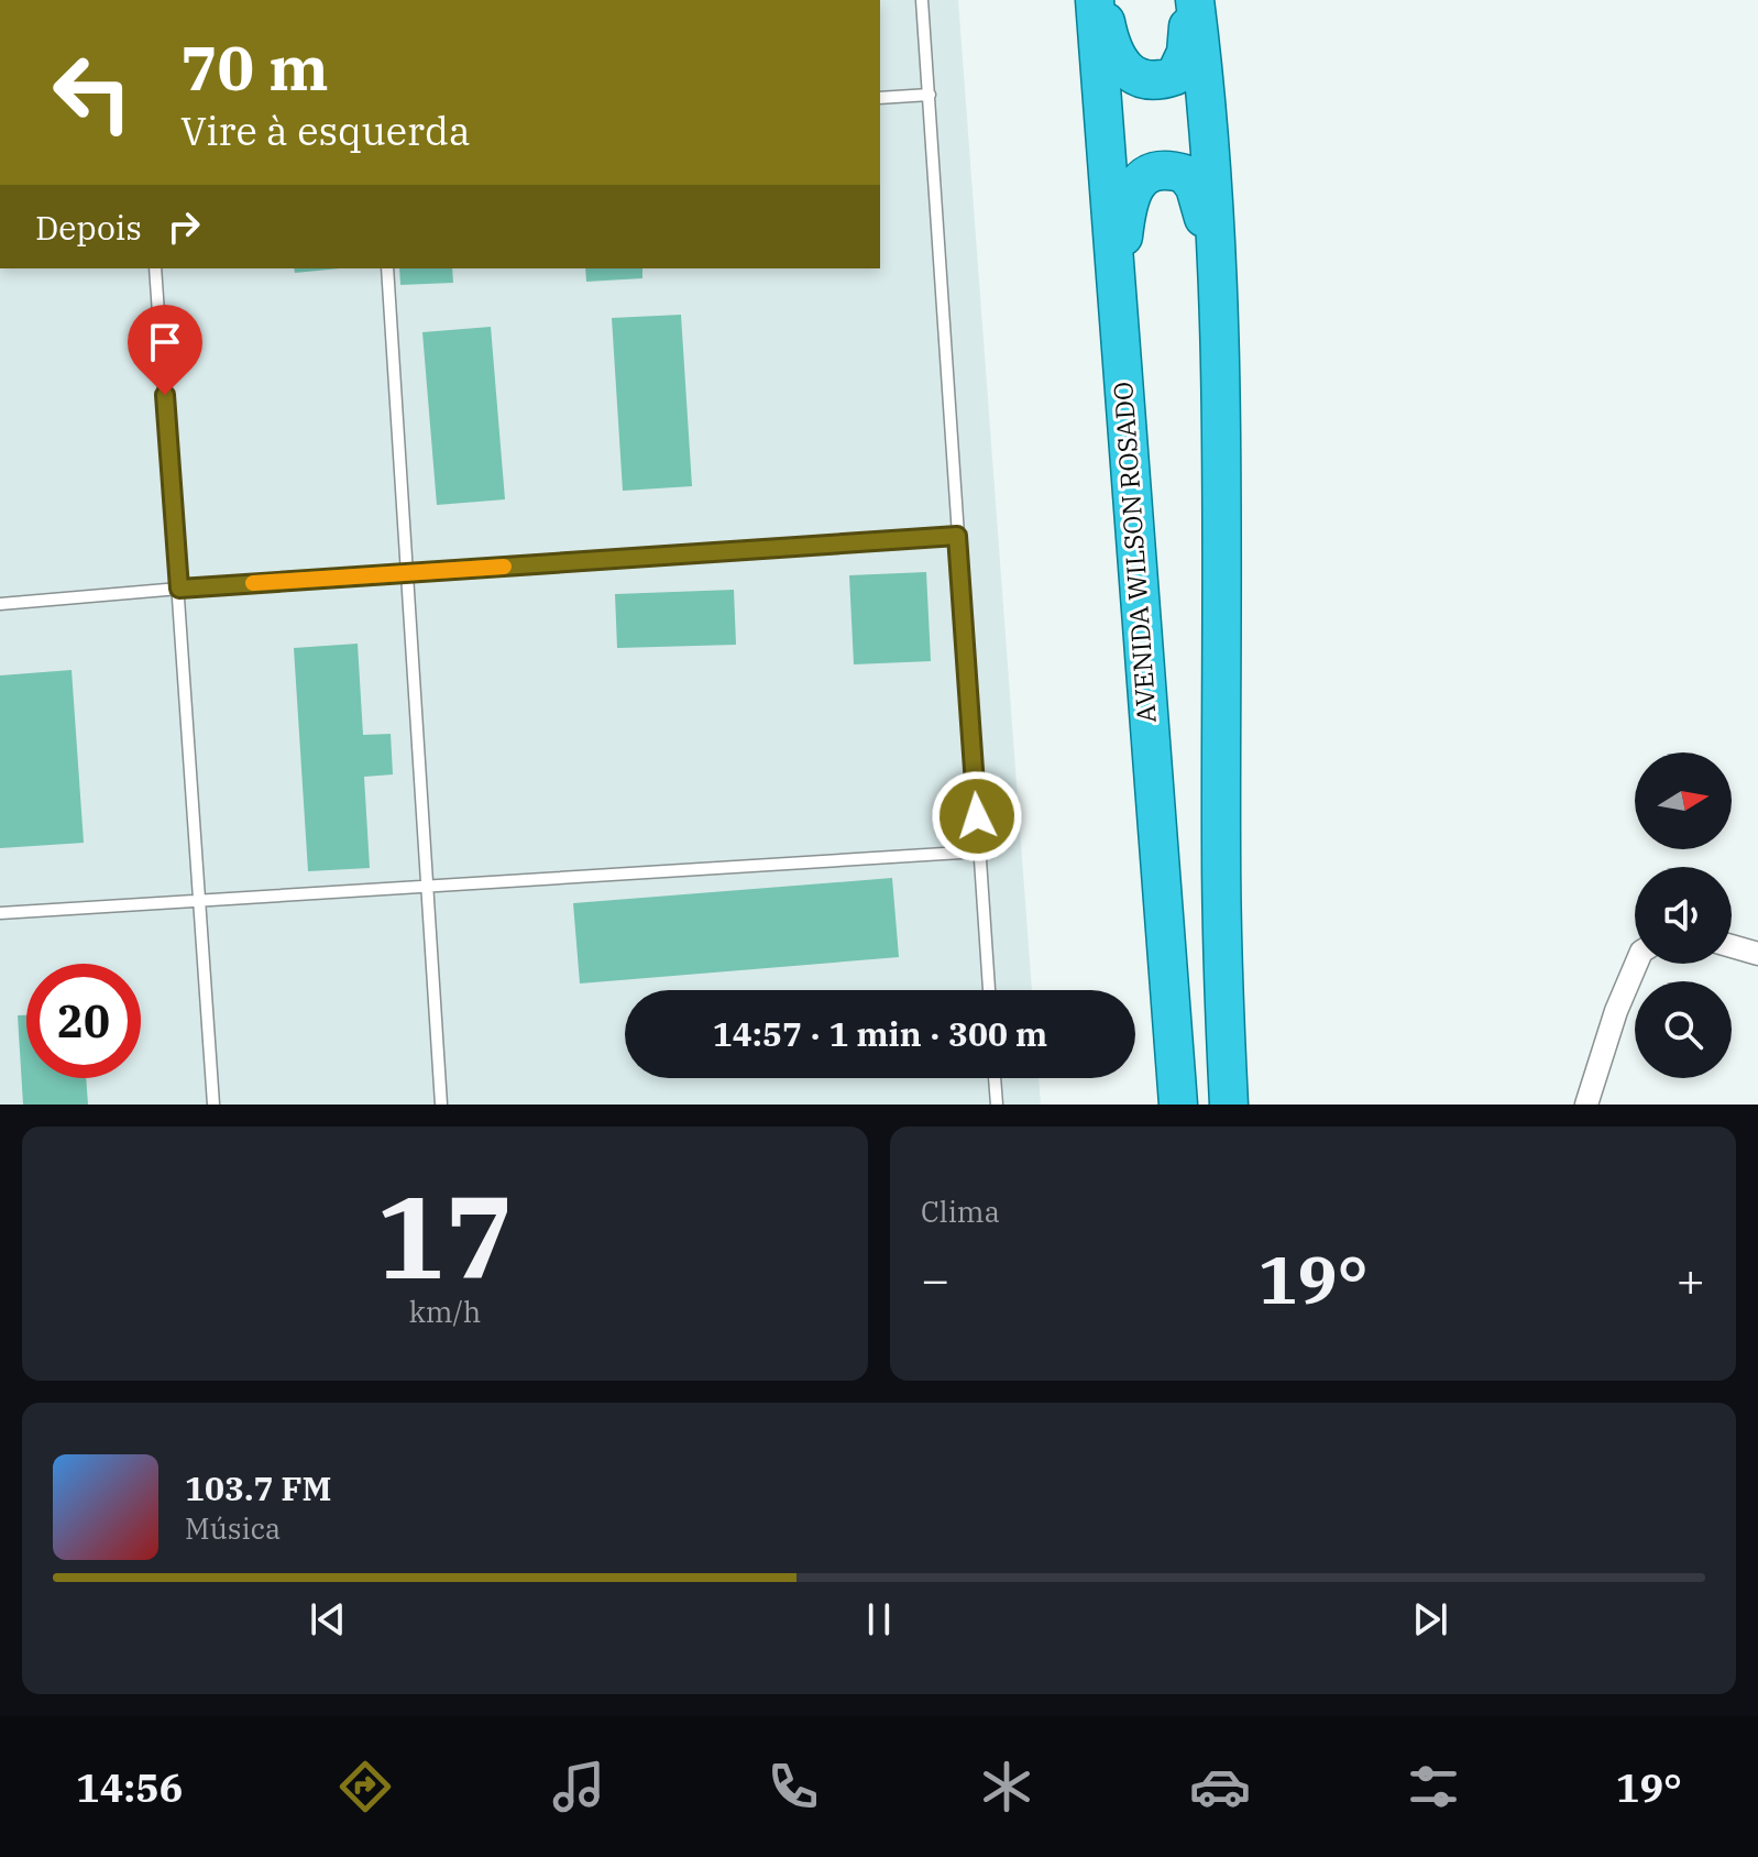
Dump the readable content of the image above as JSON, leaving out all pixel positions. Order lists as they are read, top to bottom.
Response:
{
  "streets": {
    "highway": ["AVENIDA WILSON ROSADO"]
  },
  "north": "right",
  "page": {
    "turn": ["70 m", "Vire à esquerda"],
    "then": "Depois",
    "limit": "20",
    "trip": "14:57 · 1 min · 300 m",
    "tile": [
      ["17", "km/h"],
      "Clima"
    ],
    "heat": ["−", "19°", "+"],
    "song": ["103.7 FM", "Música"],
    "tabs": ["14:56", "19°"]
  }
}
